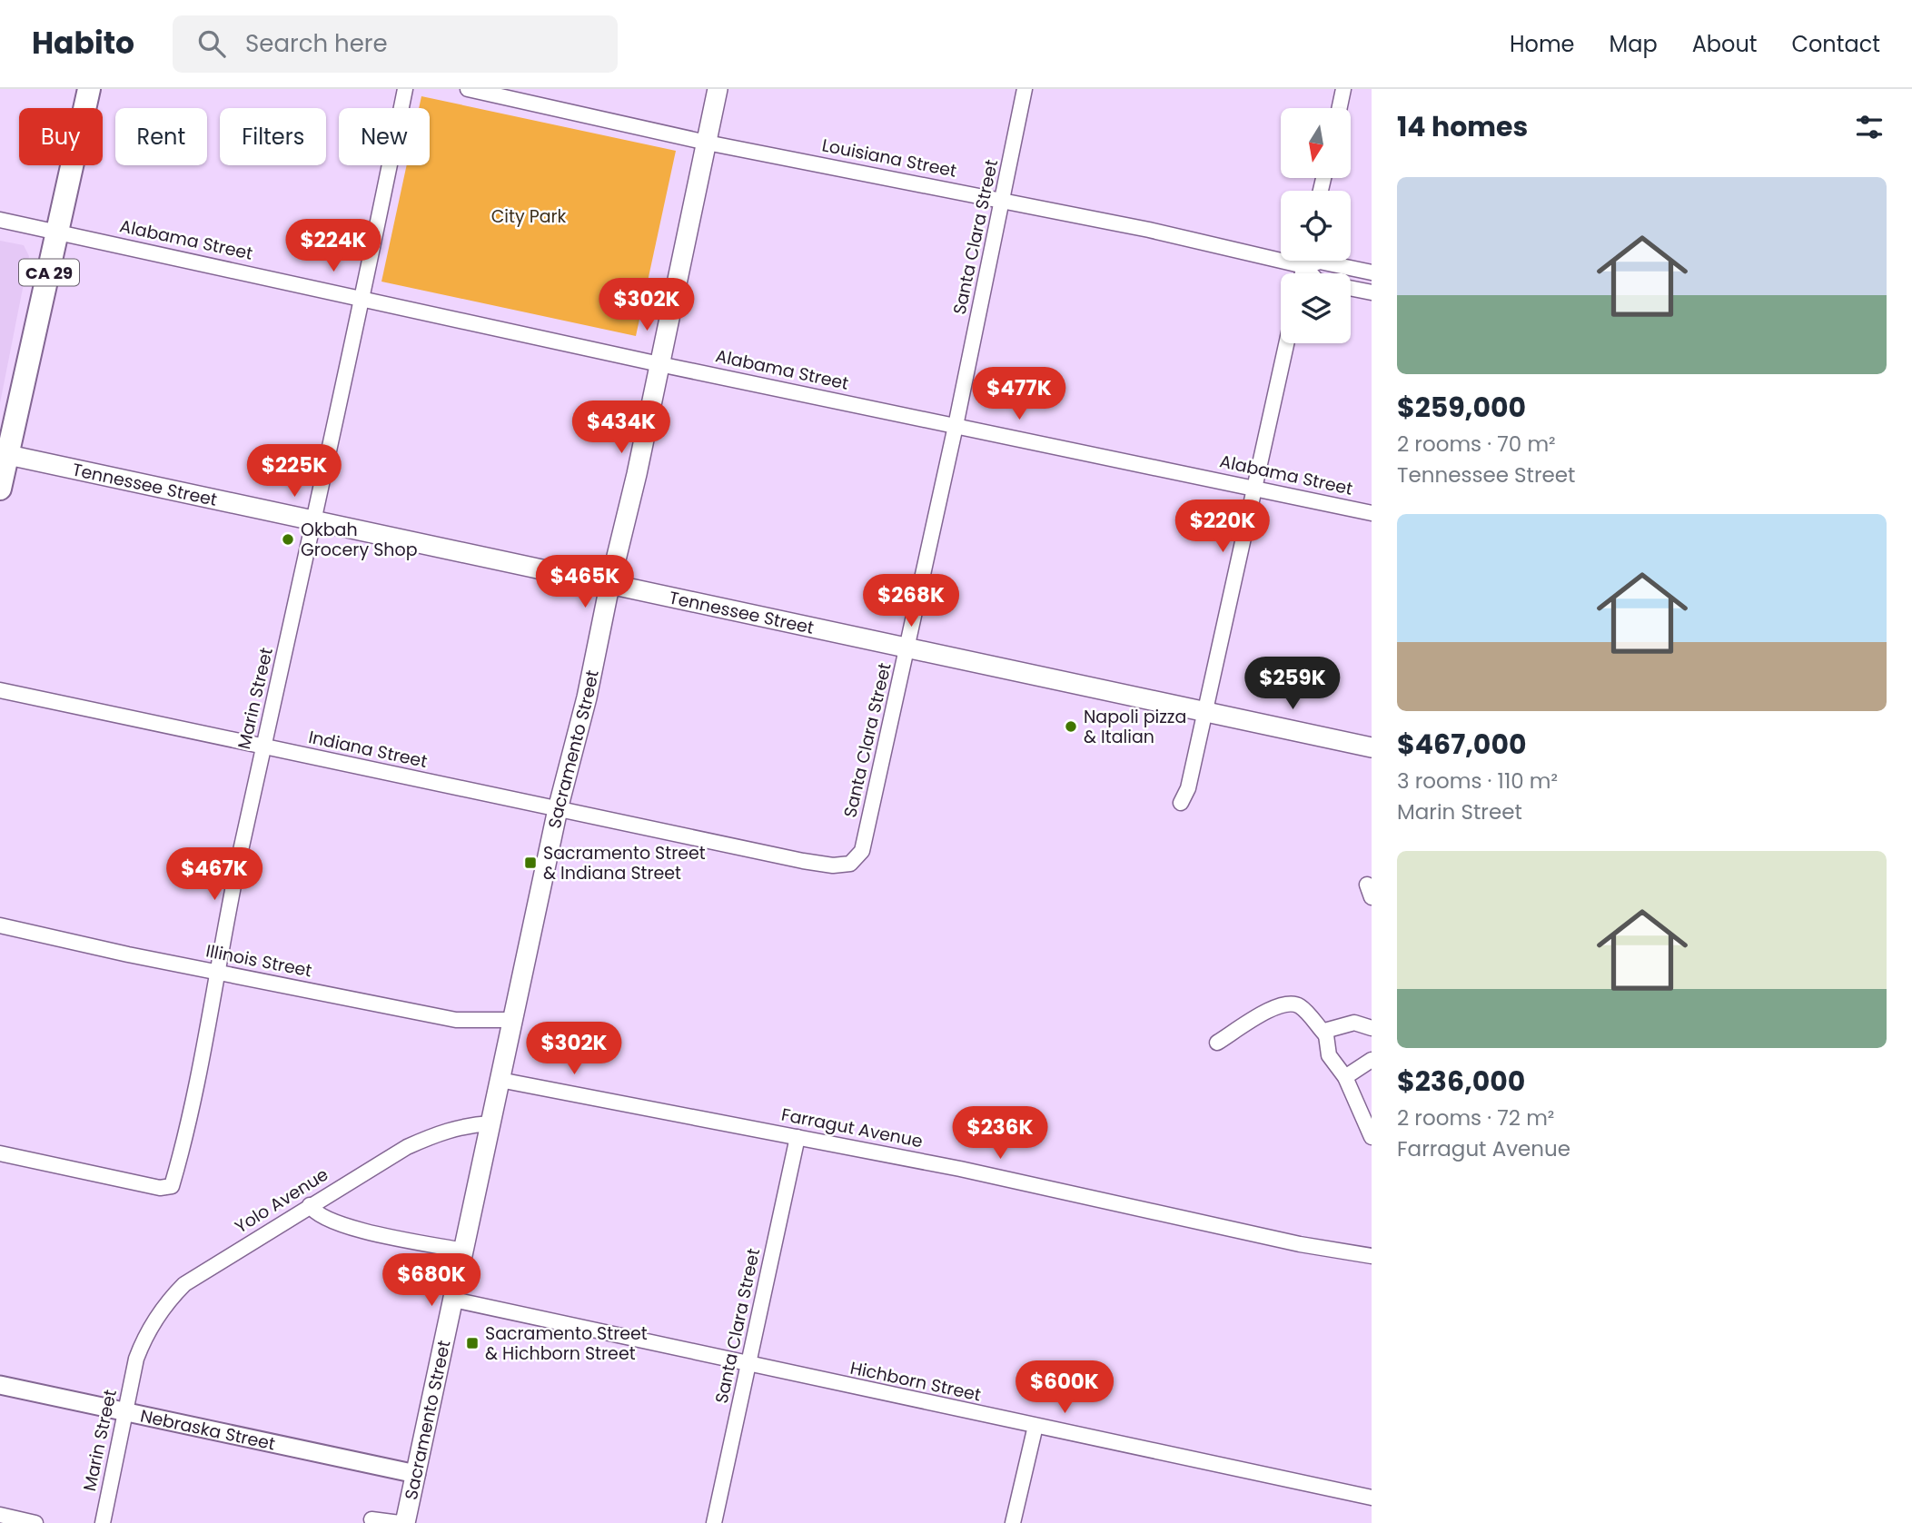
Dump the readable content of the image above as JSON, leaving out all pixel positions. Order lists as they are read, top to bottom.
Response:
{
  "streets": {
    "main road": ["CA 29", "Tennessee Street", "Sacramento Street"],
    "street": [
      "Louisiana Street",
      "Santa Clara Street",
      "Alabama Street",
      "Marin Street",
      "Indiana Street",
      "Illinois Street",
      "Farragut Avenue",
      "Yolo Avenue",
      "Hichborn Street",
      "Nebraska Street"
    ]
  },
  "crossings": [
    ["Louisiana Street", "Santa Clara Street"],
    ["Louisiana Street", "Sacramento Street"],
    ["Santa Clara Street", "Alabama Street"],
    ["Santa Clara Street", "Tennessee Street"],
    ["Santa Clara Street", "Indiana Street"],
    ["Santa Clara Street", "Farragut Avenue"],
    ["Santa Clara Street", "Hichborn Street"],
    ["Alabama Street", "CA 29"],
    ["Alabama Street", "Marin Street"],
    ["Alabama Street", "Sacramento Street"],
    ["CA 29", "Tennessee Street"],
    ["Tennessee Street", "Marin Street"],
    ["Tennessee Street", "Sacramento Street"],
    ["Marin Street", "Indiana Street"],
    ["Marin Street", "Illinois Street"],
    ["Marin Street", "Yolo Avenue"],
    ["Marin Street", "Nebraska Street"],
    ["Indiana Street", "Sacramento Street"],
    ["Sacramento Street", "Illinois Street"],
    ["Sacramento Street", "Farragut Avenue"],
    ["Sacramento Street", "Yolo Avenue"],
    ["Sacramento Street", "Hichborn Street"],
    ["Sacramento Street", "Nebraska Street"]
  ],
  "parks": ["City Park"],
  "places": {
    "other": ["Okbah Grocery Shop", "Napoli pizza & Italian"],
    "transit": ["Sacramento Street & Indiana Street", "Sacramento Street & Hichborn Street"]
  },
  "north": "bottom",
  "page": {
    "header": "Habito",
    "search": "Search here",
    "nav": [
      "Home",
      "Map",
      "About",
      "Contact"
    ],
    "heading": "14 homes",
    "chip": [
      "Buy",
      "Rent",
      "Filters",
      "New"
    ],
    "list": [
      {
        "name": "$259,000",
        "note": "2 rooms · 70 m² · Tennessee Street"
      },
      {
        "name": "$467,000",
        "note": "3 rooms · 110 m² · Marin Street"
      },
      {
        "name": "$236,000",
        "note": "2 rooms · 72 m² · Farragut Avenue"
      }
    ],
    "price": [
      "$224K",
      "$302K",
      "$477K",
      "$434K",
      "$225K",
      "$220K",
      "$465K",
      "$268K",
      "$259K",
      "$467K",
      "$302K",
      "$236K",
      "$680K",
      "$600K"
    ]
  }
}
